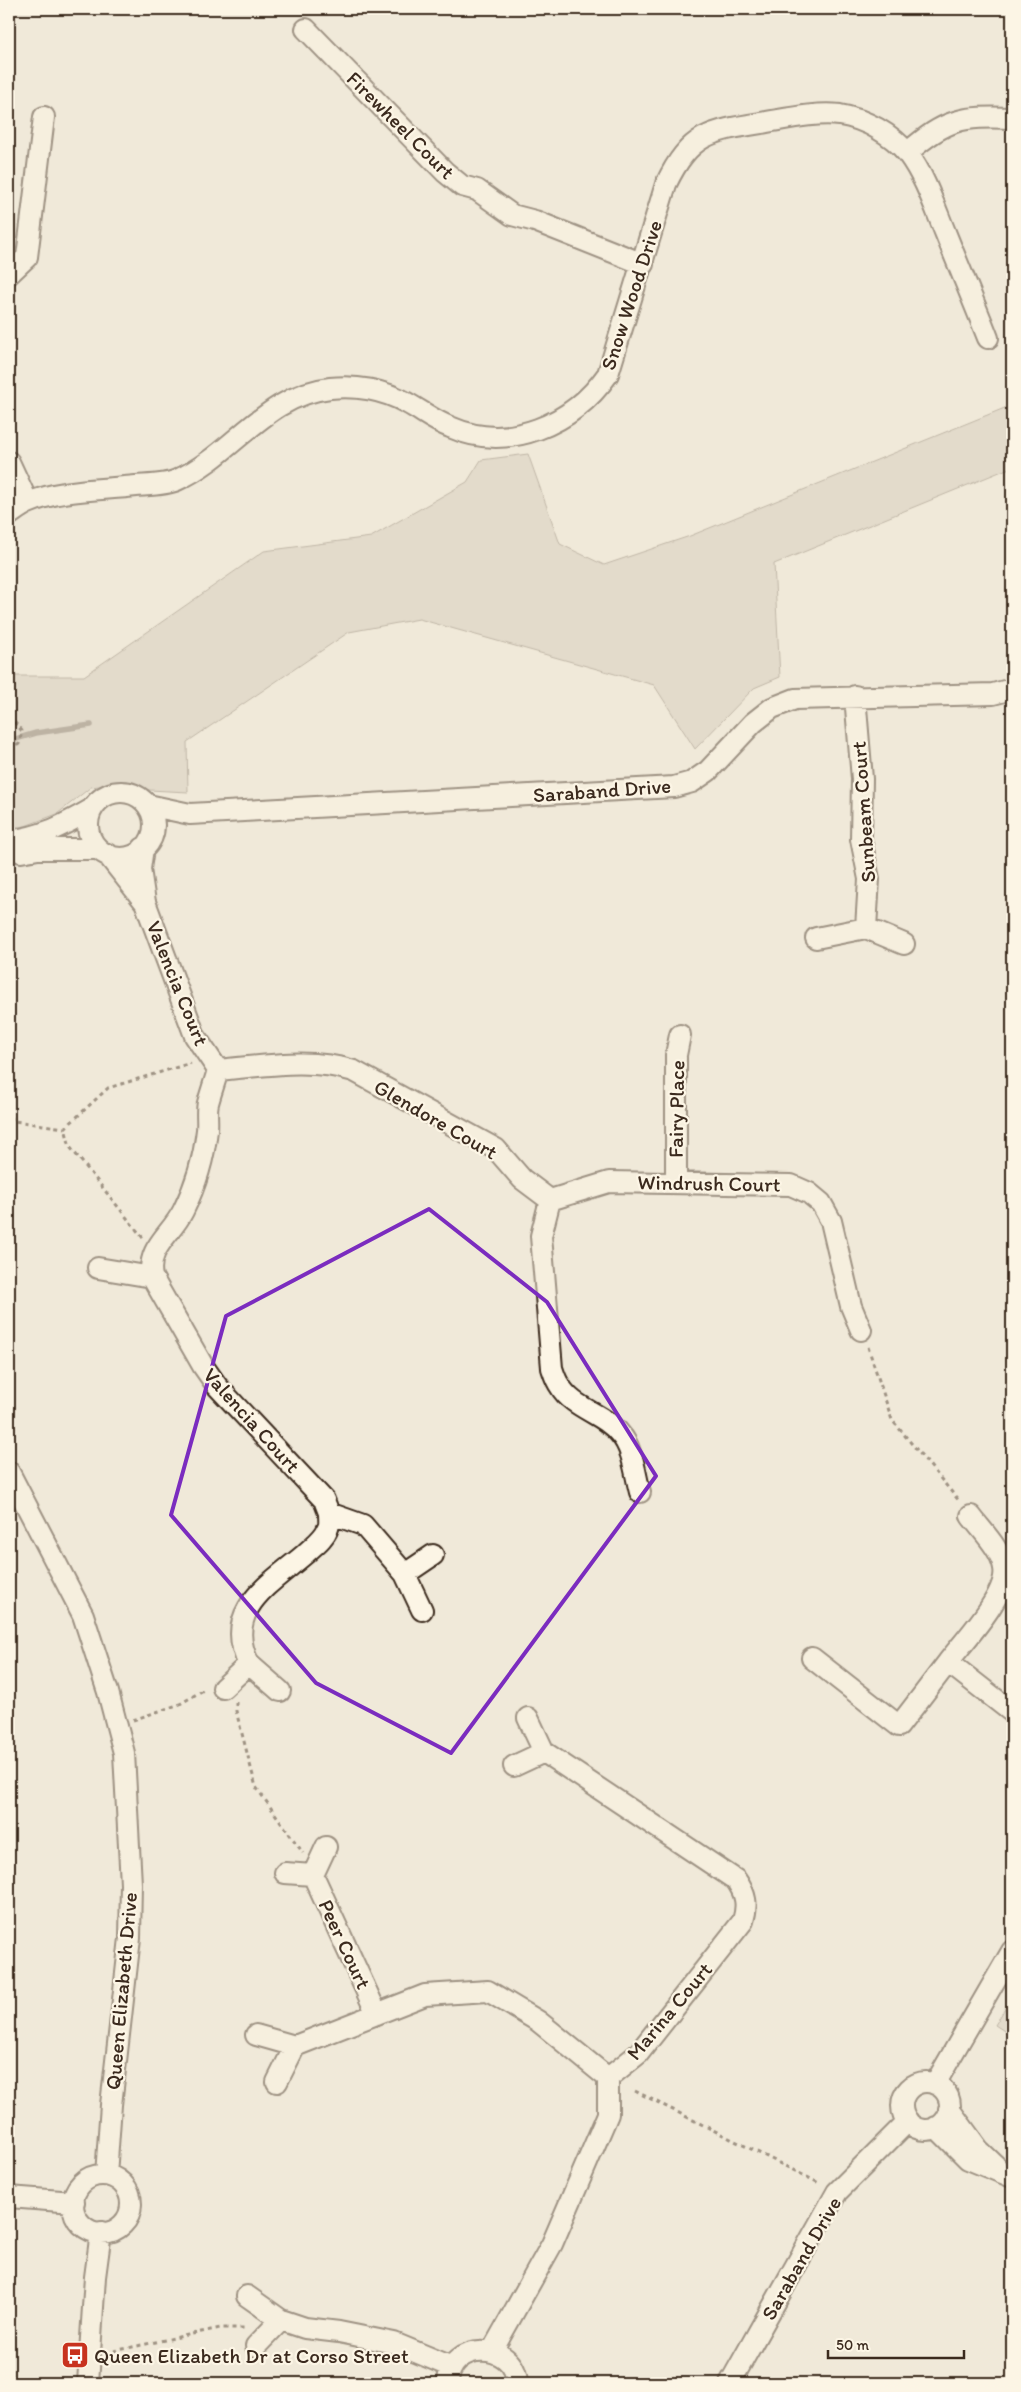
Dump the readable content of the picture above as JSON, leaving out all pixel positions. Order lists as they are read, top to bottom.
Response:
{
  "streets": {
    "street": [
      "Firewheel Court",
      "Snow Wood Drive",
      "Saraband Drive",
      "Sunbeam Court",
      "Valencia Court",
      "Fairy Place",
      "Glendore Court",
      "Windrush Court",
      "Peer Court",
      "Queen Elizabeth Drive",
      "Marina Court"
    ]
  },
  "crossings": [
    ["Firewheel Court", "Snow Wood Drive"],
    ["Saraband Drive", "Sunbeam Court"],
    ["Saraband Drive", "Valencia Court"],
    ["Valencia Court", "Glendore Court"],
    ["Fairy Place", "Windrush Court"],
    ["Glendore Court", "Windrush Court"]
  ],
  "places": {
    "bus stop": ["Queen Elizabeth Dr at Corso Street"]
  },
  "scale_bar": "50 m"
}
